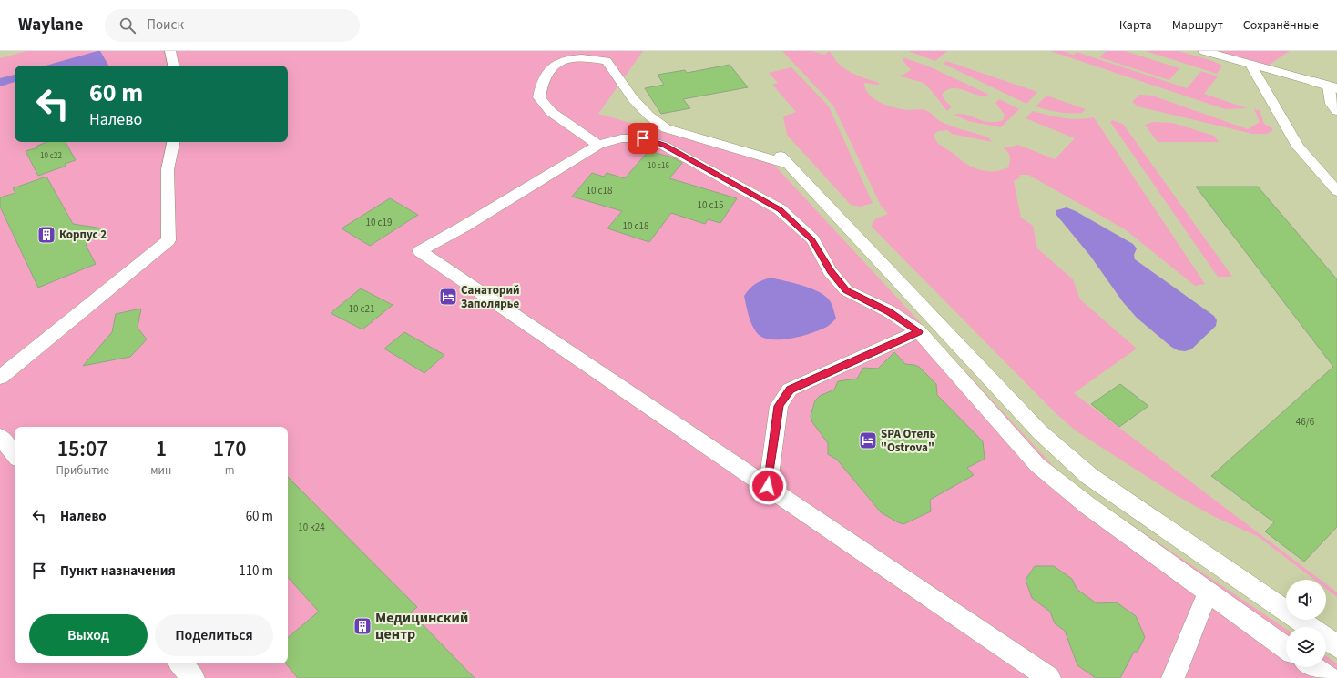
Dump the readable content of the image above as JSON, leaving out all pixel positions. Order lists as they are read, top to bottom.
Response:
{
  "places": {
    "building": ["Корпус 2", "Медицинский центр"],
    "hotel": ["Санаторий Заполярье", "SPA Отель \"Ostrova\""]
  },
  "house_numbers": [
    "10 с22",
    "10 с16",
    "10 с18",
    "10 с15",
    "10 с19",
    "10 с18",
    "10 с21",
    "46/6",
    "10 к24"
  ],
  "page": {
    "header": "Waylane",
    "search": "Поиск",
    "nav": ["Карта", "Маршрут", "Сохранённые"],
    "turn": ["60 m", "Налево"],
    "eta": [
      "15:07",
      "Прибытие",
      "1",
      "мин",
      "170",
      "m"
    ],
    "list": [
      {
        "name": "Налево",
        "value": "60 m"
      },
      {
        "name": "Пункт назначения",
        "value": "110 m"
      }
    ],
    "buttons": ["Выход", "Поделиться"]
  }
}
